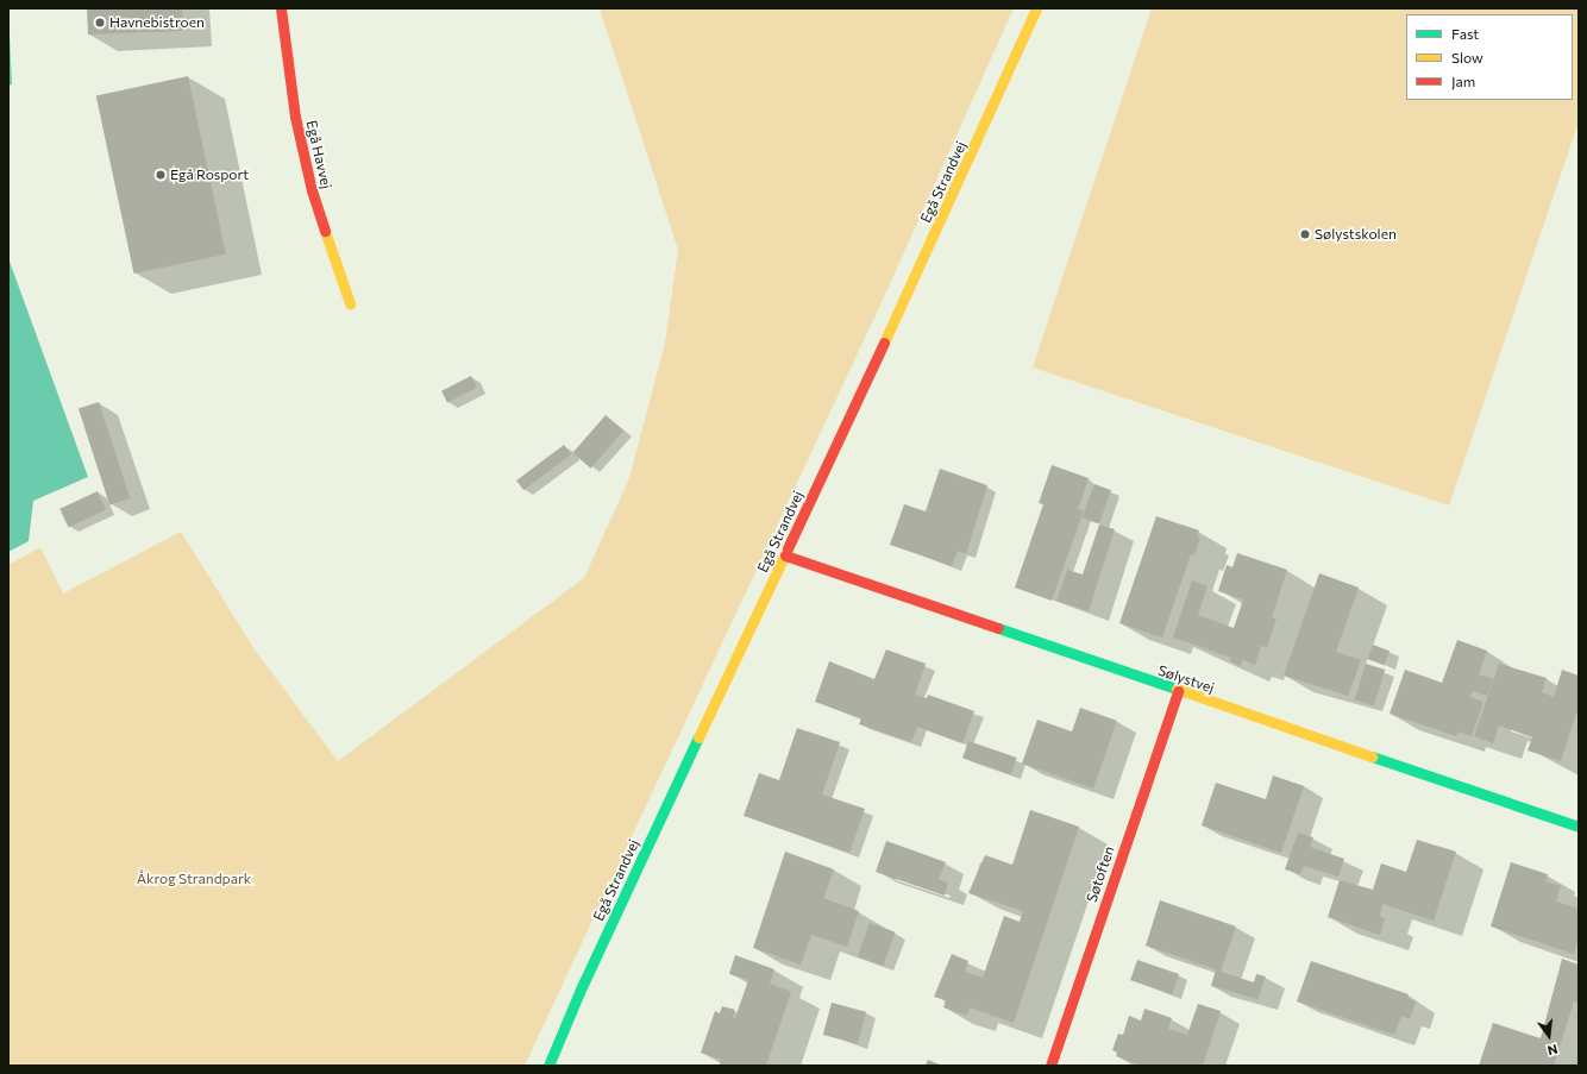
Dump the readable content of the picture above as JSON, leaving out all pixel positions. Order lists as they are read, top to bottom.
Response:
{
  "streets": {
    "street": [
      "Egå Havvej",
      "Egå Strandvej",
      "Sølystvej",
      "Søtoften"
    ]
  },
  "crossings": [
    ["Egå Strandvej", "Sølystvej"],
    ["Sølystvej", "Søtoften"]
  ],
  "parks": ["Åkrog Strandpark"],
  "places": ["Havnebistroen", "Egå Rosport", "Sølystskolen"],
  "legend": ["Fast", "Slow", "Jam"],
  "north": "bottom"
}
